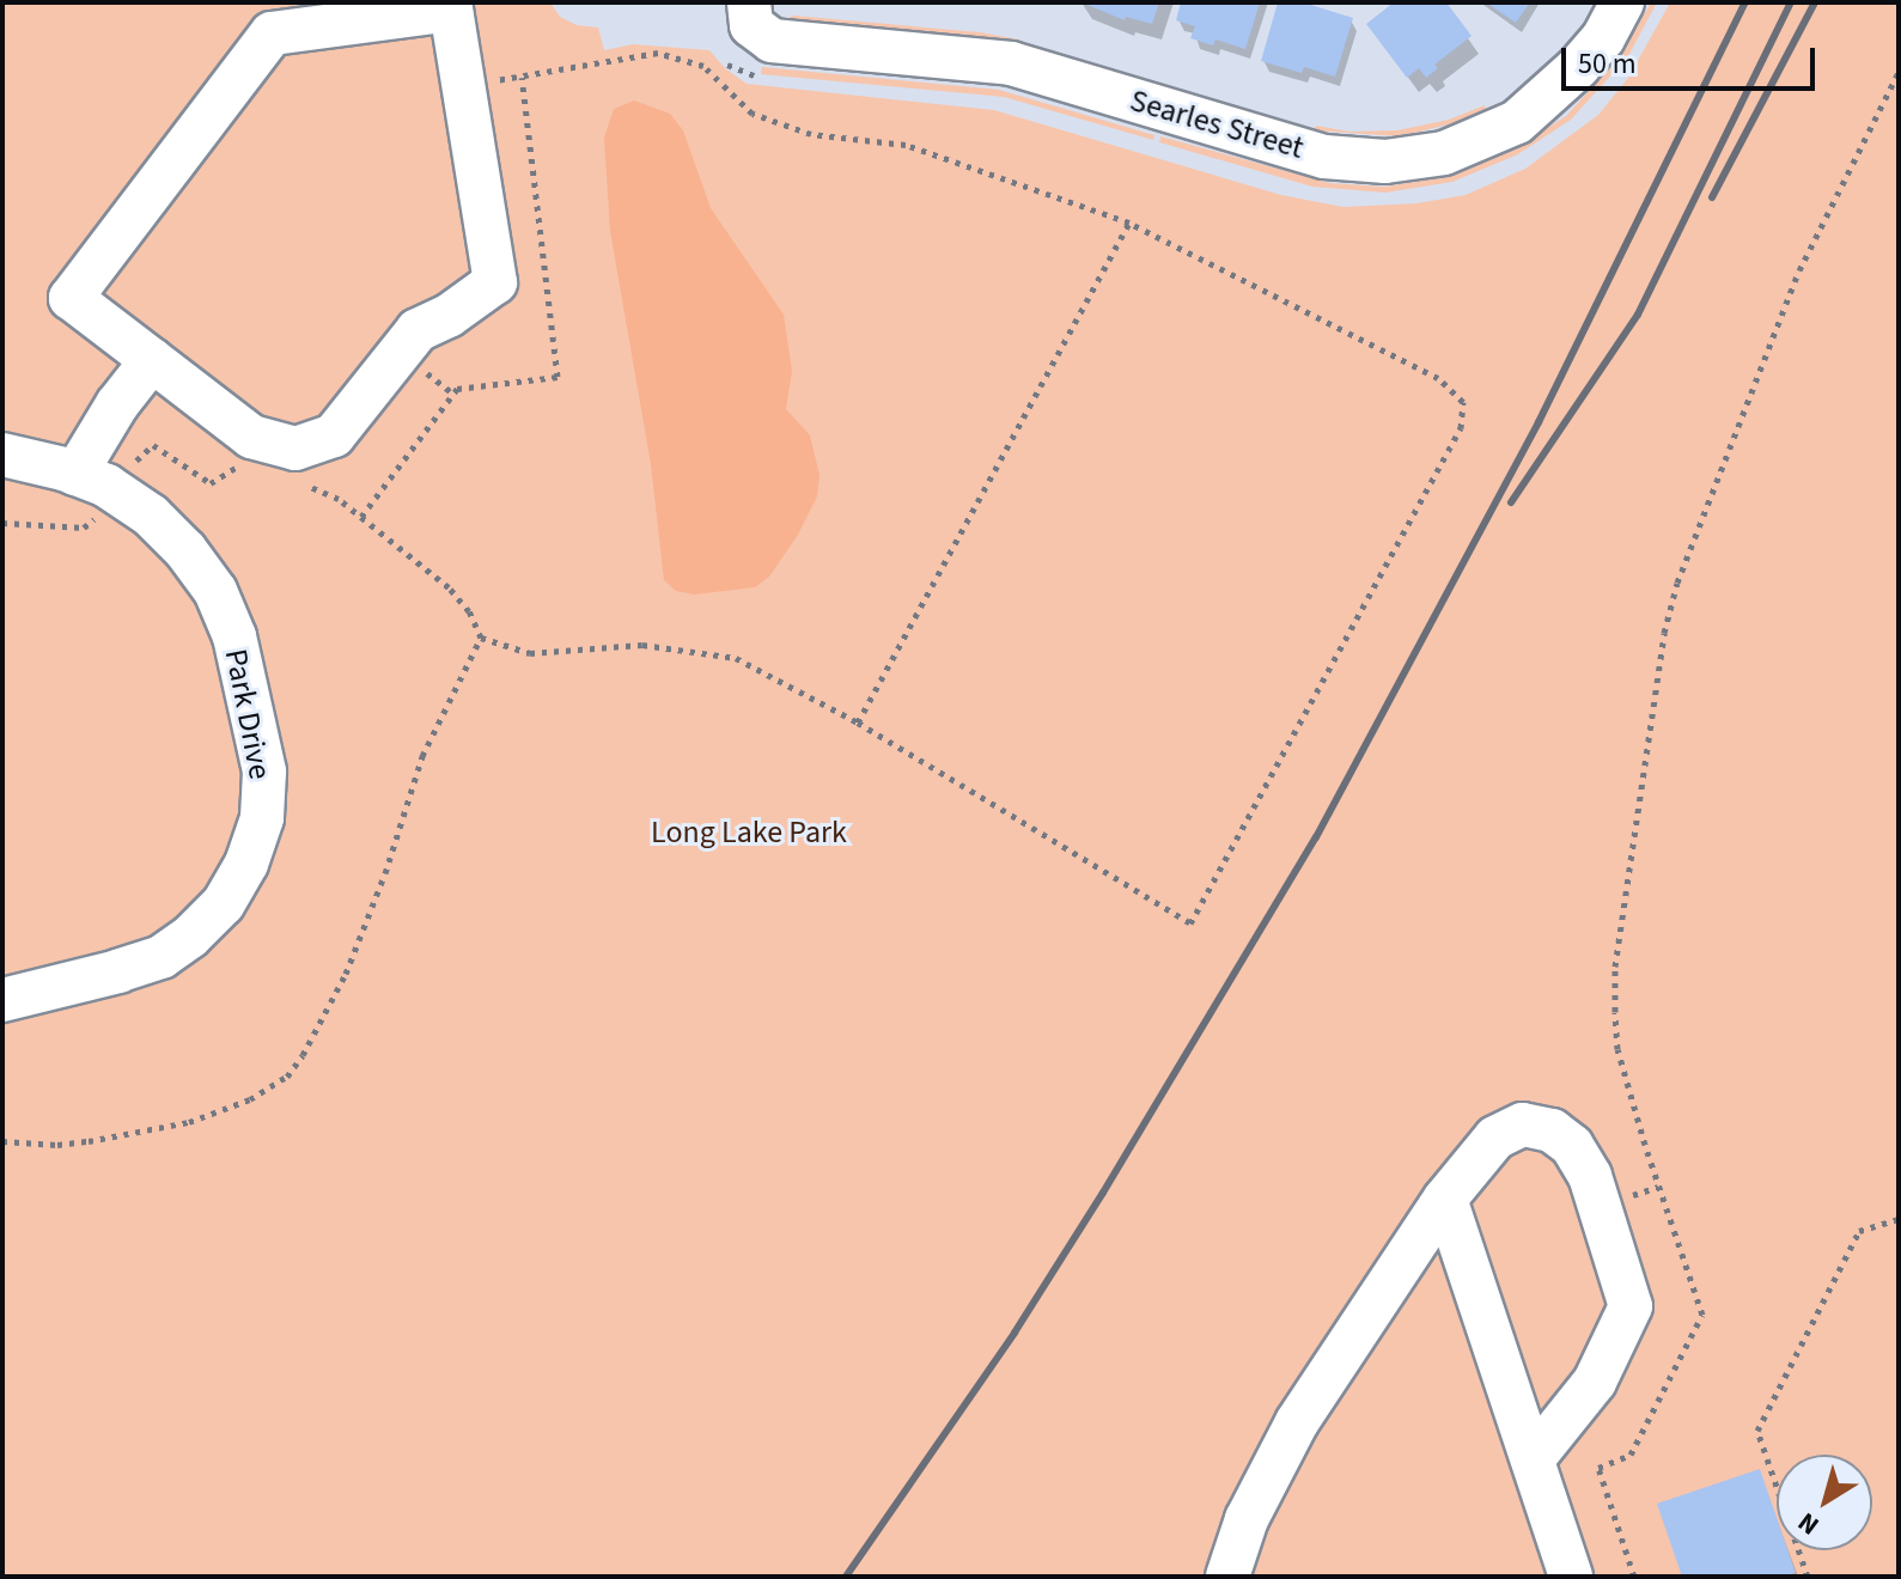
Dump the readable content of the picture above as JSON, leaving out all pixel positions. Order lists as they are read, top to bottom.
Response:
{
  "streets": {
    "street": ["Searles Street", "Park Drive"]
  },
  "parks": ["Long Lake Park"],
  "scale_bar": "50 m",
  "north": "bottom left"
}
